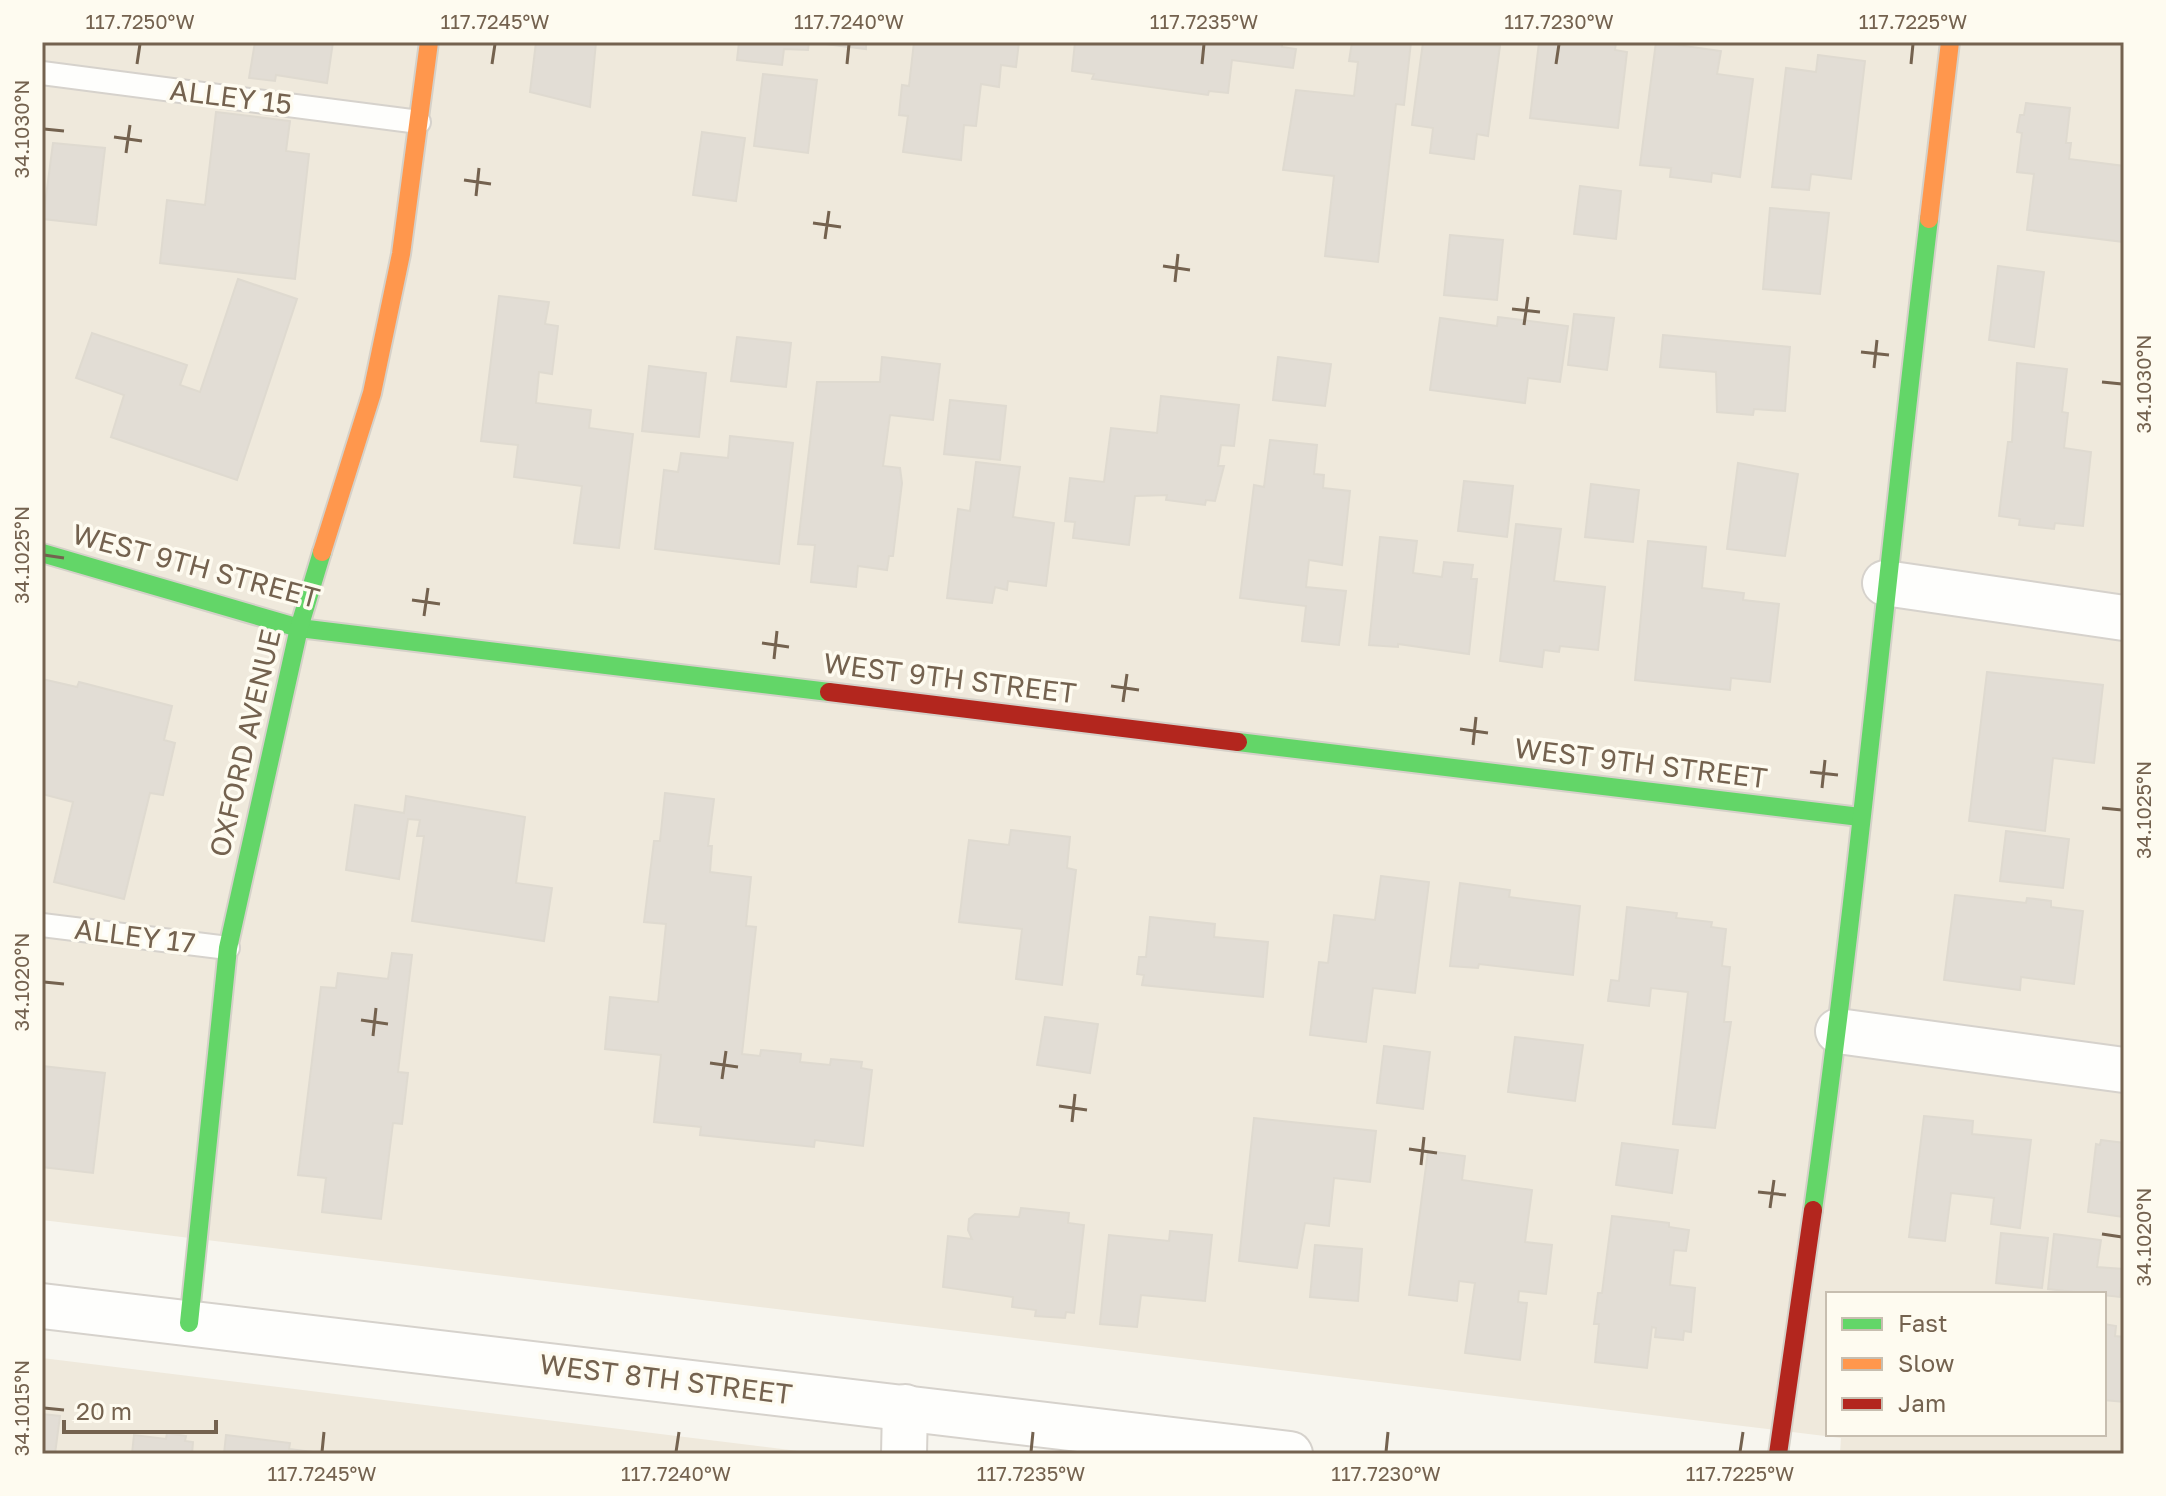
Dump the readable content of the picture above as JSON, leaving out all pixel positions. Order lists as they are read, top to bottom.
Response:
{
  "streets": {
    "street": ["WEST 9TH STREET", "OXFORD AVENUE", "WEST 8TH STREET"],
    "lane": ["ALLEY 15", "ALLEY 17"]
  },
  "crossings": [
    ["ALLEY 15", "OXFORD AVENUE"],
    ["WEST 9TH STREET", "OXFORD AVENUE"],
    ["OXFORD AVENUE", "ALLEY 17"],
    ["OXFORD AVENUE", "WEST 8TH STREET"]
  ],
  "legend": ["Fast", "Slow", "Jam"],
  "scale_bar": "20 m",
  "coordinates": [
    "117.7250°W",
    "117.7245°W",
    "117.7240°W",
    "117.7235°W",
    "117.7230°W",
    "117.7225°W",
    "34.1030°N",
    "34.1025°N",
    "34.1020°N",
    "34.1015°N"
  ]
}
